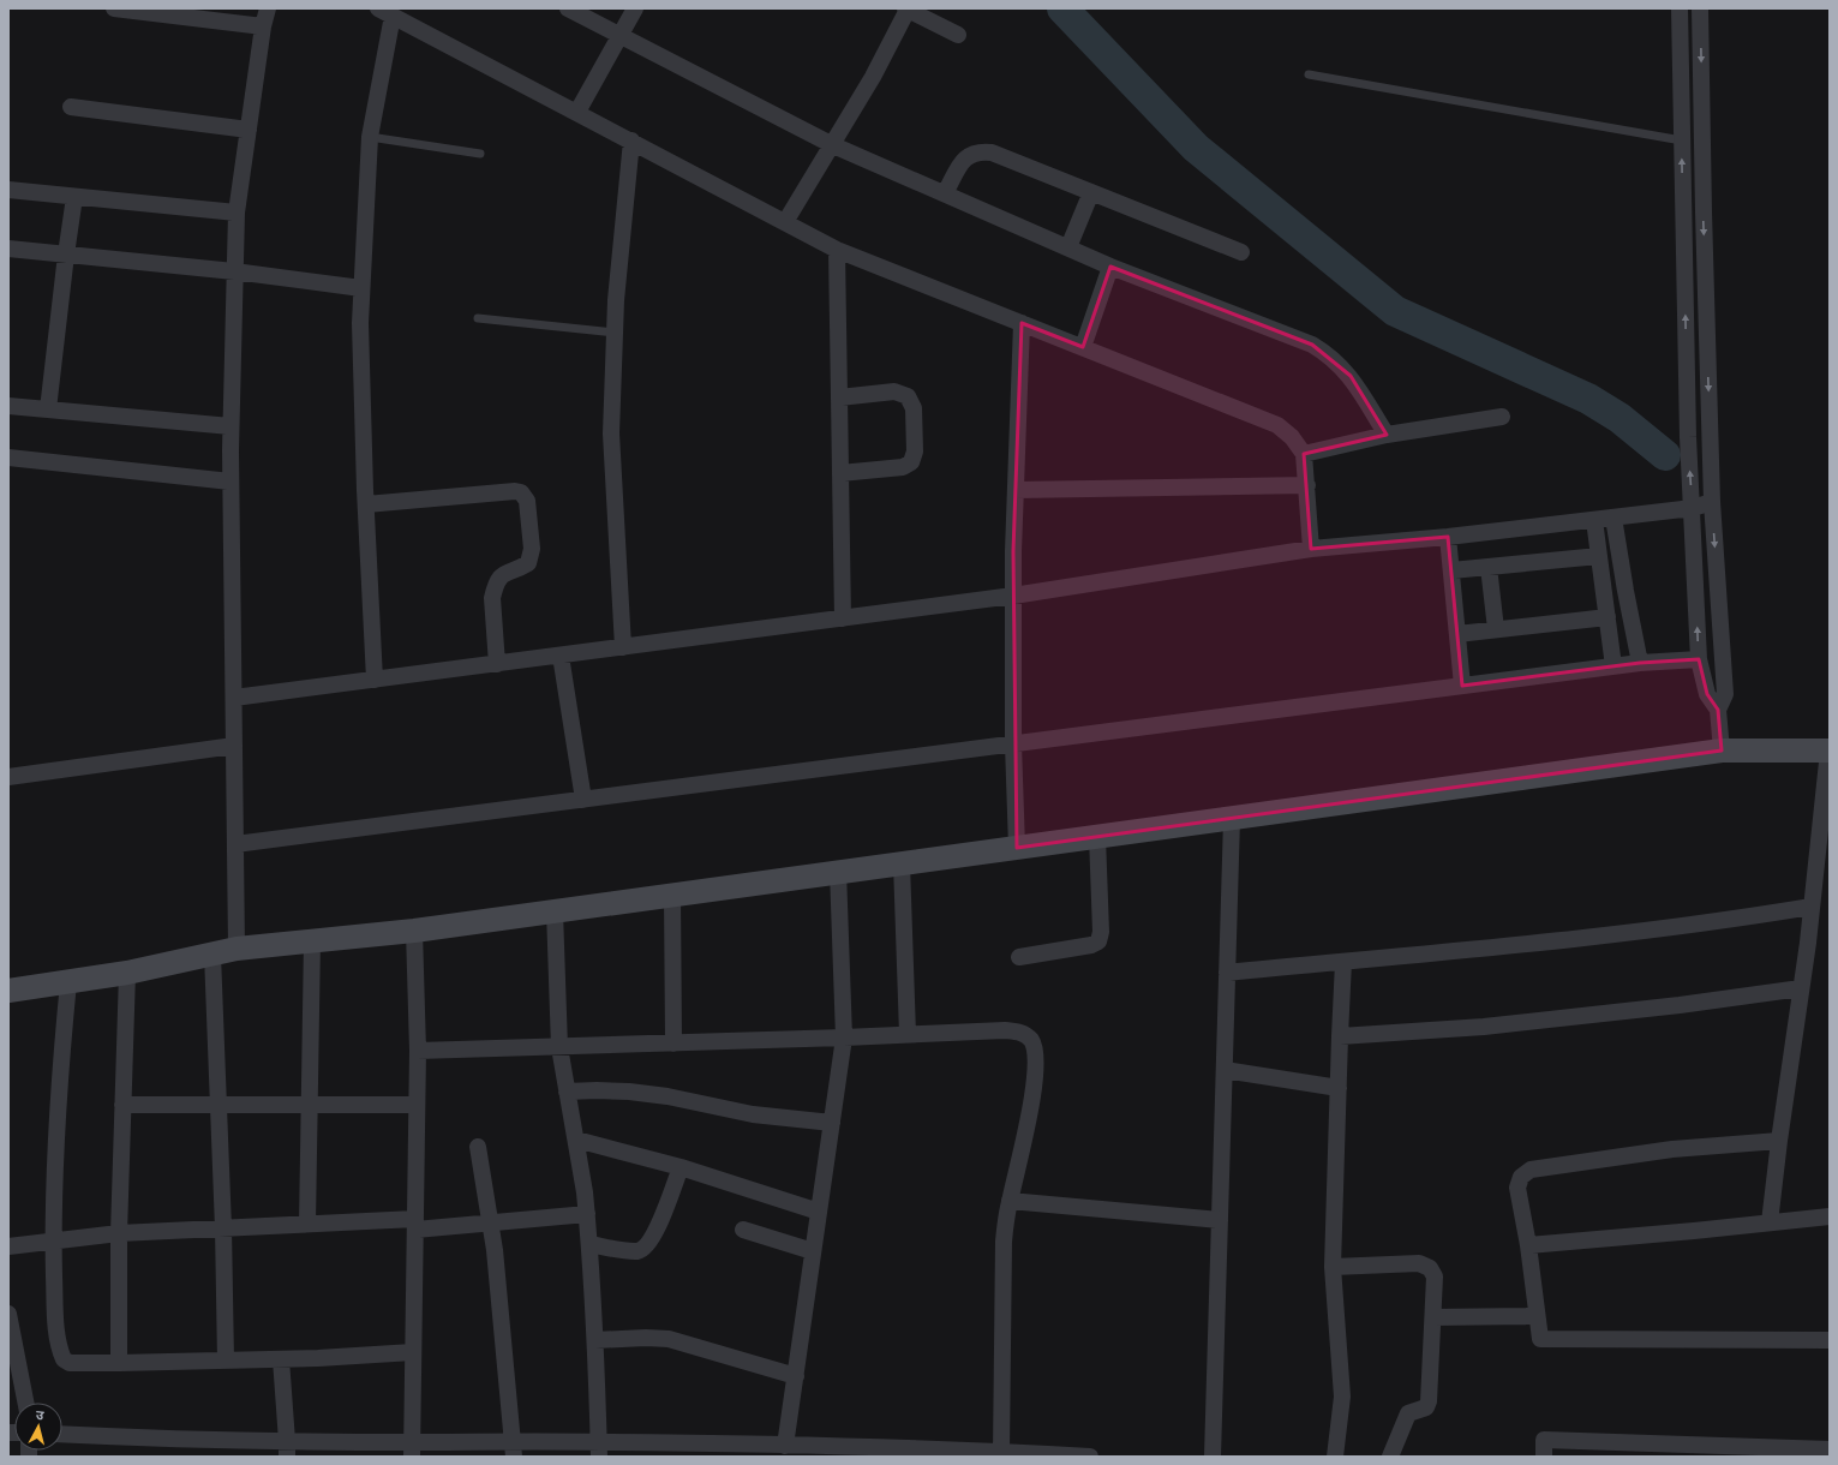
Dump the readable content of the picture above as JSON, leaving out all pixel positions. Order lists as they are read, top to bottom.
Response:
{
  "north": "top"
}
